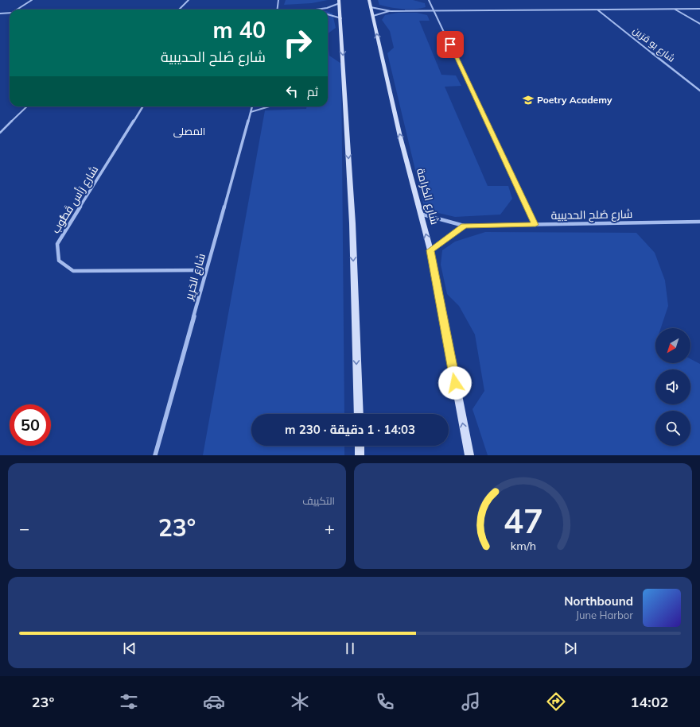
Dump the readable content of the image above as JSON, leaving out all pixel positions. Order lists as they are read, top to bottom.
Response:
{
  "streets": {
    "main road": ["شارع الكرامة"],
    "street": [
      "شارع بو قرَين",
      "شارع رَأس قَطُّوب",
      "شارع صُلح الحديبية",
      "شارع الحَرِير"
    ]
  },
  "crossings": [
    ["شارع الكرامة", "شارع صُلح الحديبية"],
    ["شارع رَأس قَطُّوب", "شارع الحَرِير"]
  ],
  "districts": ["المصلى"],
  "places": {
    "school or university": ["Poetry Academy"]
  },
  "north": "bottom left",
  "page": {
    "turn": ["40 m", "شارع صُلح الحديبية"],
    "then": "ثم",
    "limit": "50",
    "trip": "14:03 · 1 دقيقة · 230 m",
    "tile": "التكييف",
    "heat": ["−", "23°", "+"],
    "song": ["Northbound", "June Harbor"],
    "tabs": ["14:02", "23°"],
    "gauge": ["47", "km/h"]
  }
}
